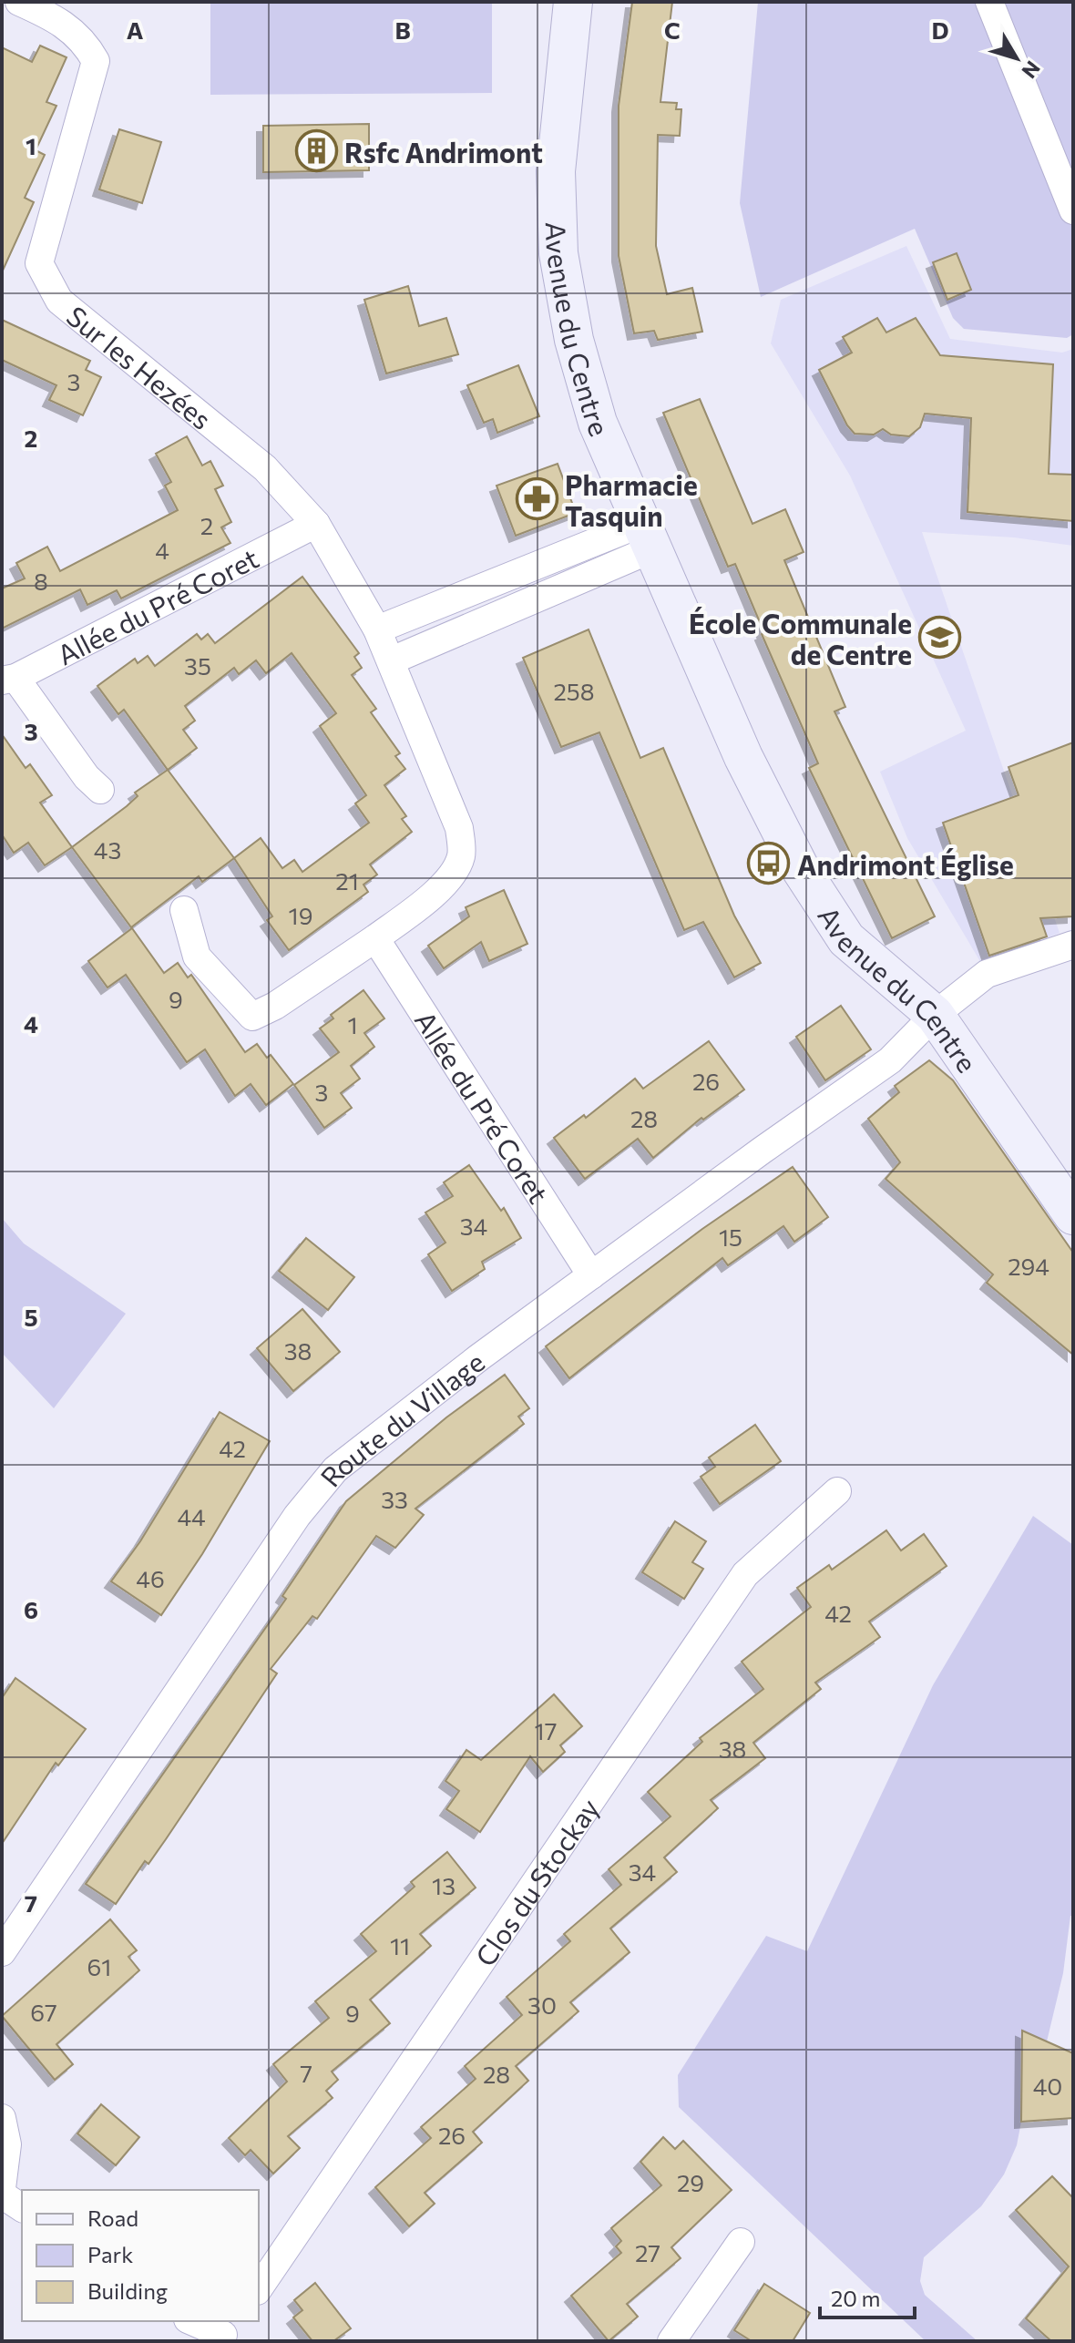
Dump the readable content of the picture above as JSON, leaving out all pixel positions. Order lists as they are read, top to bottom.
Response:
{
  "streets": {
    "street": [
      "Avenue du Centre",
      "Sur les Hezées",
      "Allée du Pré Coret",
      "Route du Village",
      "Clos du Stockay"
    ]
  },
  "crossings": [
    ["Avenue du Centre", "Route du Village"],
    ["Sur les Hezées", "Allée du Pré Coret"],
    ["Allée du Pré Coret", "Route du Village"]
  ],
  "places": {
    "building": ["Rsfc Andrimont"],
    "pharmacy": ["Pharmacie Tasquin"],
    "school or university": ["École Communale de Centre"],
    "bus stop": ["Andrimont Église"]
  },
  "house_numbers": [
    "3",
    "2",
    "4",
    "8",
    "35",
    "258",
    "43",
    "21",
    "19",
    "9",
    "1",
    "26",
    "3",
    "28",
    "34",
    "15",
    "294",
    "38",
    "42",
    "33",
    "44",
    "46",
    "42",
    "17",
    "38",
    "34",
    "13",
    "11",
    "61",
    "30",
    "67",
    "9",
    "7",
    "28",
    "40",
    "26",
    "29",
    "27"
  ],
  "legend": ["Road", "Park", "Building"],
  "scale_bar": "20 m",
  "north": "bottom right",
  "grid": {
    "columns": [
      "A",
      "B",
      "C",
      "D"
    ],
    "rows": [
      "1",
      "2",
      "3",
      "4",
      "5",
      "6",
      "7"
    ]
  }
}
